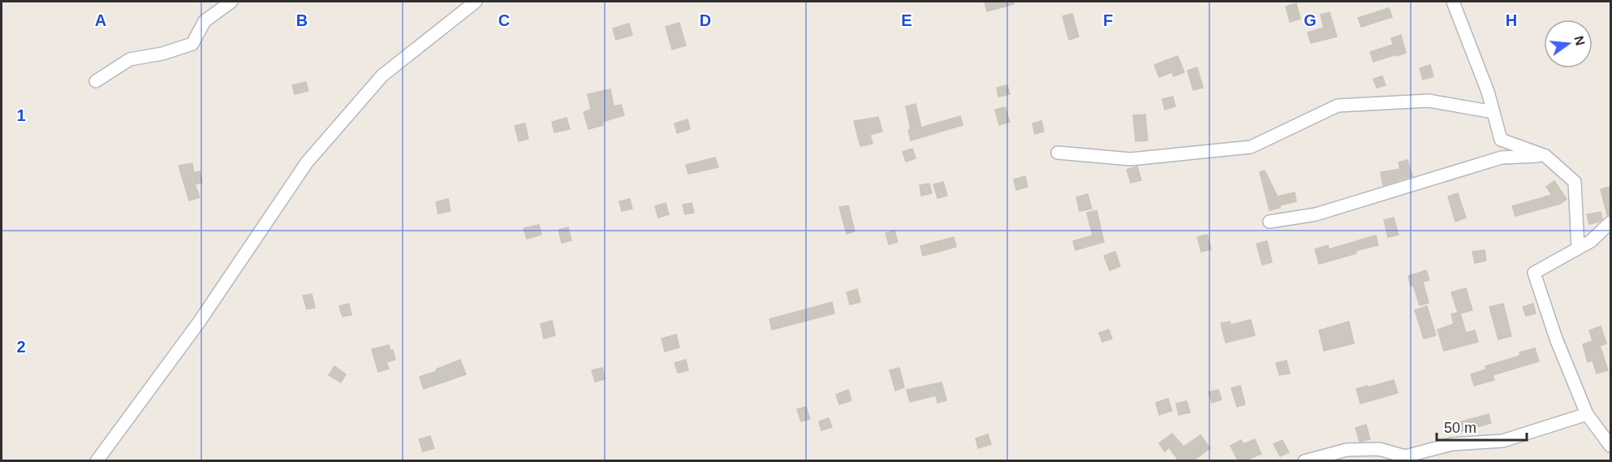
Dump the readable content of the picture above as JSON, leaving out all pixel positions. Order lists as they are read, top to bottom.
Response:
{
  "scale_bar": "50 m",
  "north": "right",
  "grid": {
    "columns": [
      "A",
      "B",
      "C",
      "D",
      "E",
      "F",
      "G",
      "H"
    ],
    "rows": ["1", "2"]
  }
}
